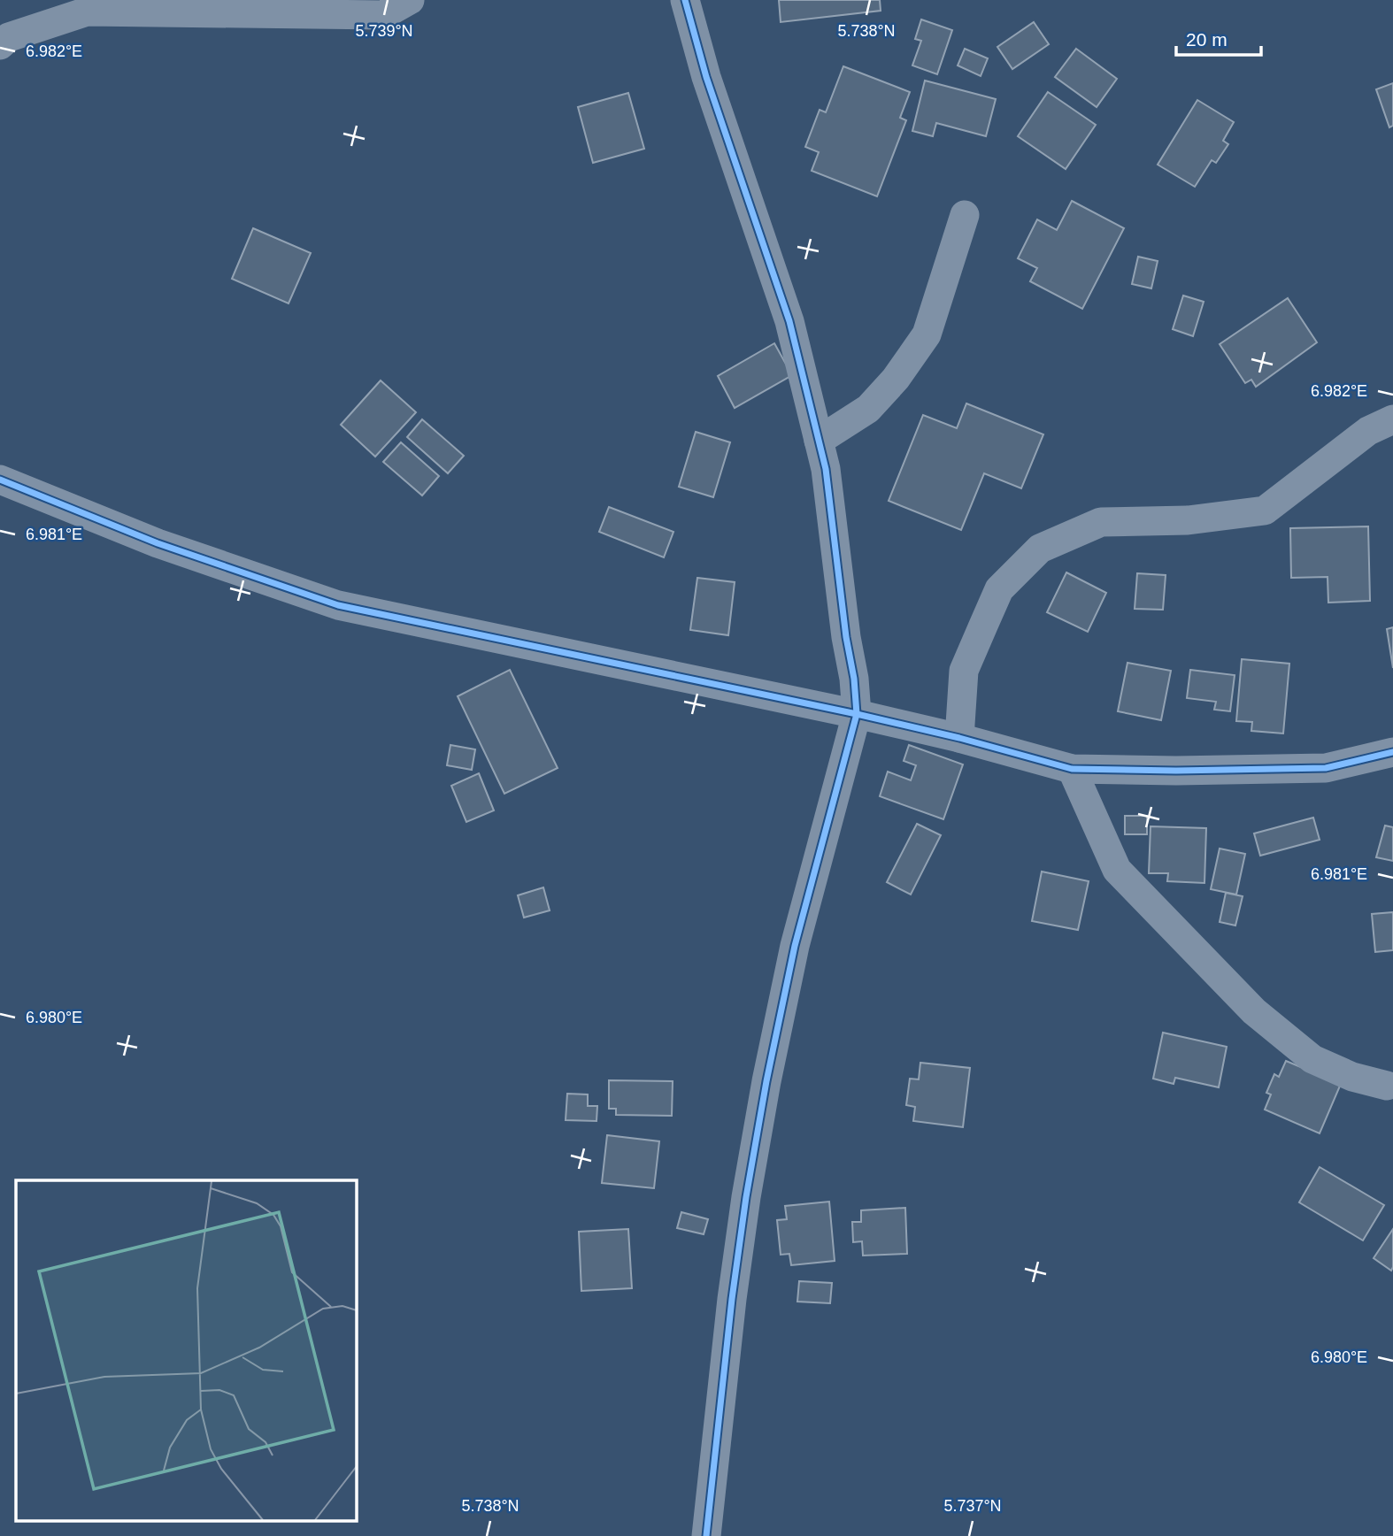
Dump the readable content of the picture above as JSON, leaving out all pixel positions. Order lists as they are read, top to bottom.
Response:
{
  "scale_bar": "20 m",
  "coordinates": [
    "5.739°N",
    "5.738°N",
    "6.982°E",
    "6.981°E",
    "6.980°E",
    "5.737°N"
  ]
}
